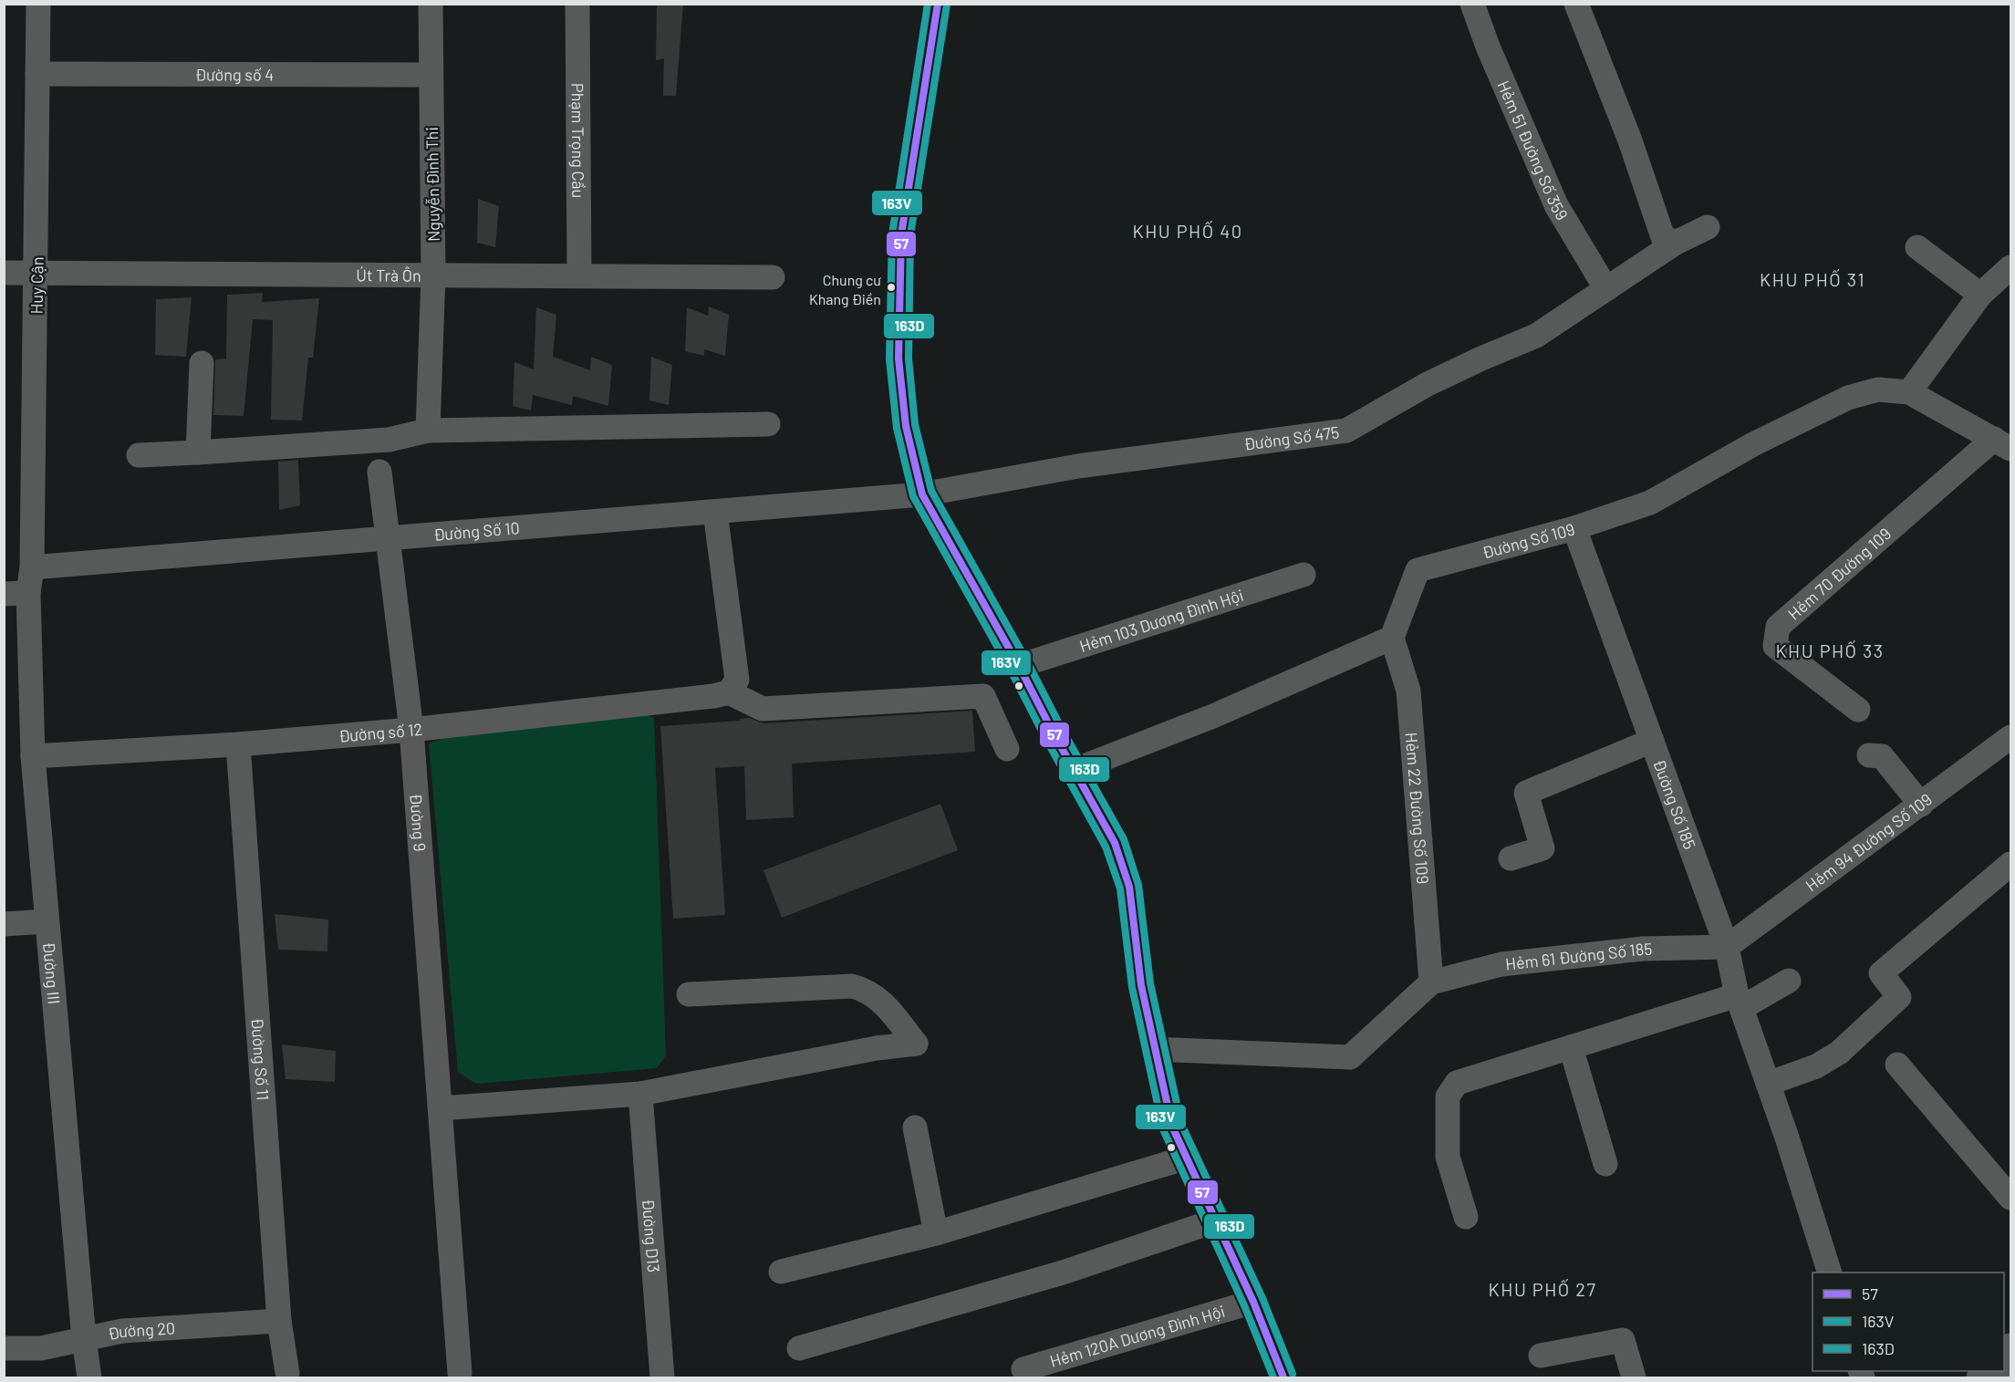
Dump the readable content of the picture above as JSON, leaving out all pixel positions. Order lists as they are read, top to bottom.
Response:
{
  "streets": {
    "street": [
      "Đường số 4",
      "Phạm Trọng Cầu",
      "Hẻm 51 Đường Số 359",
      "Nguyễn Đình Thi",
      "Út Trà Ôn",
      "Huy Cận",
      "Đường Số 475",
      "Đường Số 10",
      "Đường Số 109",
      "Hẻm 70 Đường 109",
      "Hẻm 103 Dương Đình Hội",
      "Đường số 12",
      "Đường Số 185",
      "Hẻm 22 Đường Số 109",
      "Đường 9",
      "Hẻm 94 Đường Số 109",
      "Hẻm 61 Đường Số 185",
      "Đường III",
      "Đường Số 11",
      "Đường D13",
      "Đường 20",
      "Hẻm 120A Dương Đình Hội"
    ]
  },
  "crossings": [
    ["Đường số 4", "Nguyễn Đình Thi"],
    ["Đường số 4", "Huy Cận"],
    ["Phạm Trọng Cầu", "Út Trà Ôn"],
    ["Hẻm 51 Đường Số 359", "Đường Số 475"],
    ["Nguyễn Đình Thi", "Út Trà Ôn"],
    ["Út Trà Ôn", "Huy Cận"],
    ["Huy Cận", "Đường Số 10"],
    ["Huy Cận", "Đường III"],
    ["Đường Số 475", "Đường Số 10"],
    ["Đường Số 10", "Đường 9"],
    ["Đường Số 10", "Đường III"],
    ["Đường Số 109", "Hẻm 70 Đường 109"],
    ["Đường Số 109", "Đường Số 185"],
    ["Đường Số 109", "Hẻm 22 Đường Số 109"],
    ["Đường số 12", "Đường 9"],
    ["Đường số 12", "Đường III"],
    ["Đường số 12", "Đường Số 11"],
    ["Đường Số 185", "Hẻm 94 Đường Số 109"],
    ["Đường Số 185", "Hẻm 61 Đường Số 185"],
    ["Hẻm 22 Đường Số 109", "Hẻm 61 Đường Số 185"],
    ["Hẻm 94 Đường Số 109", "Hẻm 61 Đường Số 185"],
    ["Đường III", "Đường 20"],
    ["Đường Số 11", "Đường 20"]
  ],
  "districts": [
    "KHU PHỐ 40",
    "KHU PHỐ 31",
    "KHU PHỐ 33",
    "KHU PHỐ 27"
  ],
  "places": ["Chung cư Khang Điền"],
  "lines": ["transit line 57", "transit line 163V", "transit line 163D"],
  "legend": ["57", "163V", "163D"]
}
